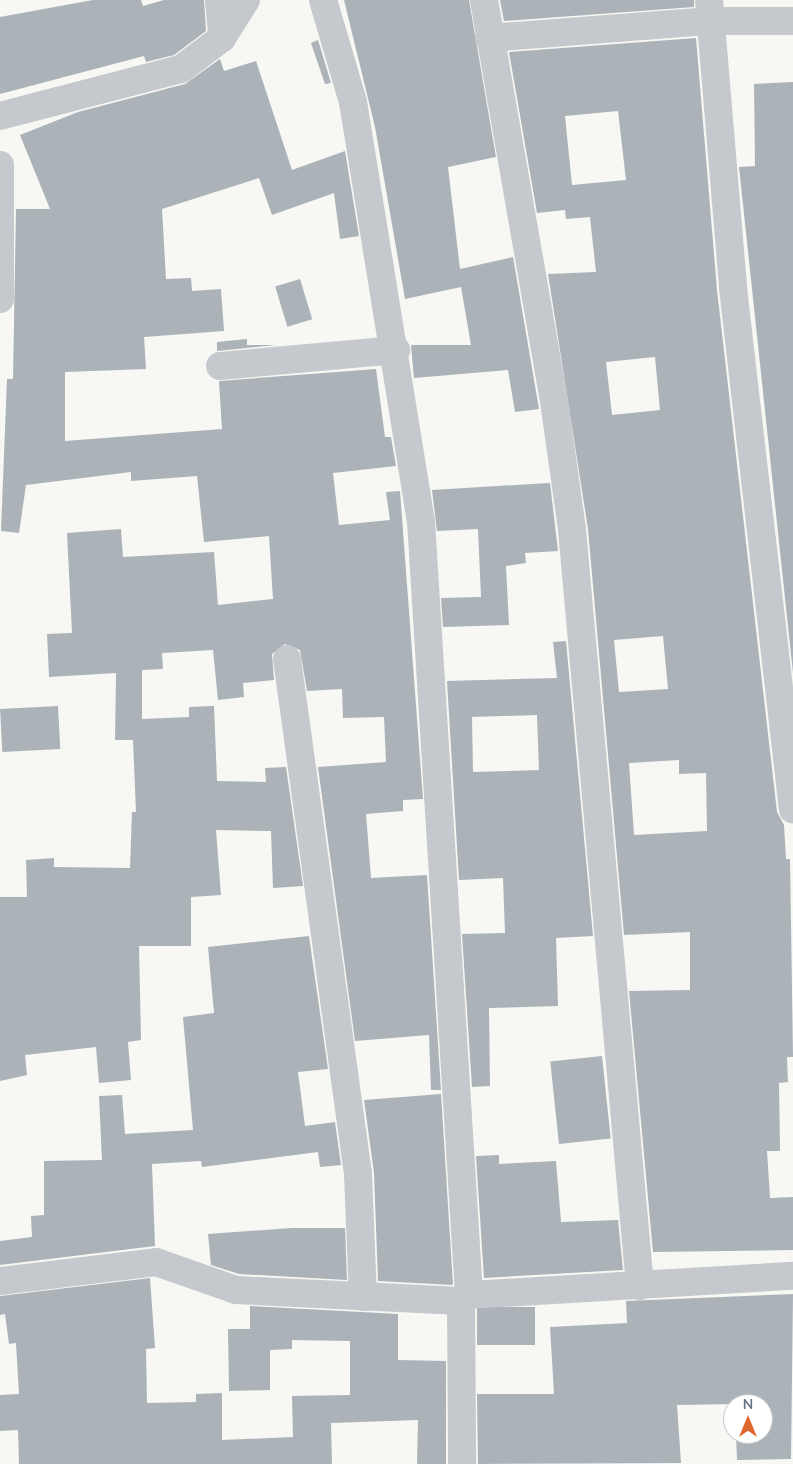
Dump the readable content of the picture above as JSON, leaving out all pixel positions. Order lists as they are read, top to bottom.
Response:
{
  "north": "top"
}
